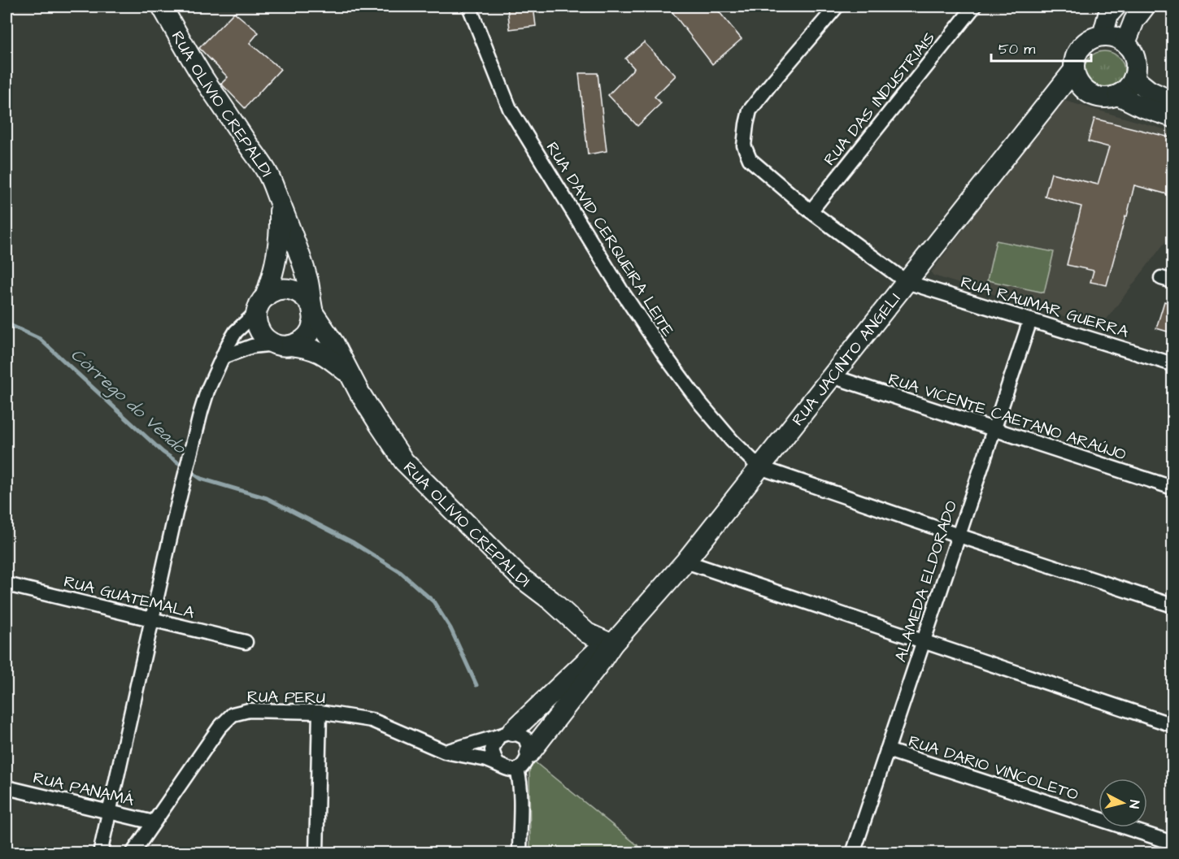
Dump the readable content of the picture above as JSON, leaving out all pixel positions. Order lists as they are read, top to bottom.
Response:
{
  "streets": {
    "street": [
      "RUA DAS INDUSTRIAIS",
      "RUA OLÍVIO CREPALDI",
      "RUA DAVID CERQUEIRA LEITE",
      "RUA RAUMAR GUERRA",
      "RUA JACINTO ANGELI",
      "RUA VICENTE CAETANO ARAÚJO",
      "ALAMEDA ELDORADO",
      "RUA GUATEMALA",
      "RUA PERU",
      "RUA DARIO VINCOLETO",
      "RUA PANAMÁ"
    ]
  },
  "crossings": [
    ["RUA DAS INDUSTRIAIS", "RUA RAUMAR GUERRA"],
    ["RUA OLÍVIO CREPALDI", "RUA JACINTO ANGELI"],
    ["RUA DAVID CERQUEIRA LEITE", "RUA JACINTO ANGELI"],
    ["RUA RAUMAR GUERRA", "RUA JACINTO ANGELI"],
    ["RUA RAUMAR GUERRA", "ALAMEDA ELDORADO"],
    ["RUA JACINTO ANGELI", "RUA VICENTE CAETANO ARAÚJO"],
    ["RUA JACINTO ANGELI", "RUA PERU"],
    ["RUA VICENTE CAETANO ARAÚJO", "ALAMEDA ELDORADO"],
    ["ALAMEDA ELDORADO", "RUA DARIO VINCOLETO"],
    ["RUA PERU", "RUA PANAMÁ"]
  ],
  "water": ["Córrego do Veado"],
  "scale_bar": "50 m",
  "north": "right"
}
